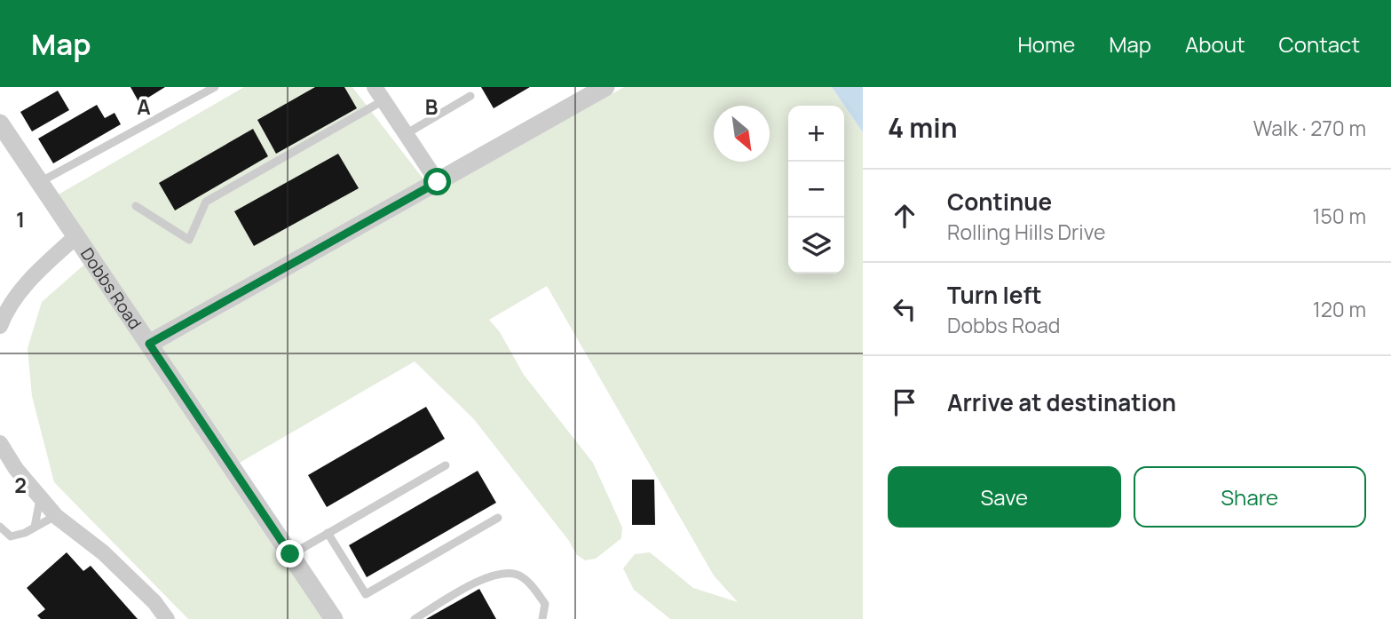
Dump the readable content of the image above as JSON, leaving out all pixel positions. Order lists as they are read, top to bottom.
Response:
{
  "streets": {
    "street": ["Dobbs Road"]
  },
  "north": "bottom right",
  "page": {
    "header": "Map",
    "nav": [
      "Home",
      "Map",
      "About",
      "Contact"
    ],
    "heading": ["4 min", "Walk · 270 m"],
    "map_buttons": ["+", "−"],
    "list": [
      ["Continue", "Rolling Hills Drive", "150 m"],
      ["Turn left", "Dobbs Road", "120 m"],
      "Arrive at destination"
    ],
    "buttons": ["Save", "Share"]
  },
  "grid": {
    "columns": ["A", "B"],
    "rows": ["1", "2"]
  }
}
